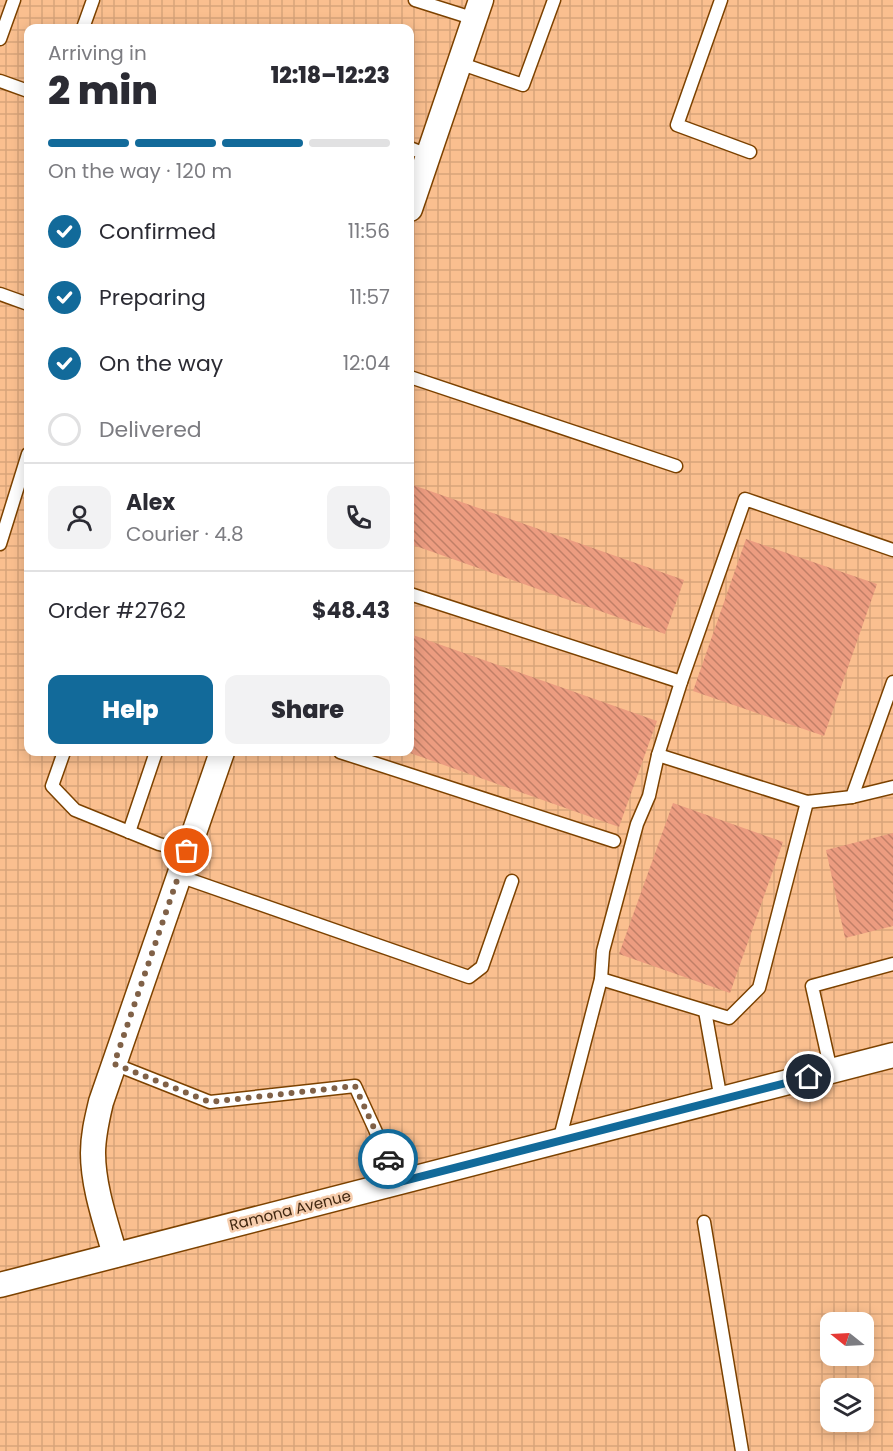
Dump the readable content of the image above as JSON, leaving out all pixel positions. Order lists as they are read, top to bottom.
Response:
{
  "streets": {
    "street": ["Ramona Avenue"]
  },
  "north": "left",
  "page": {
    "heading": ["2 min", "Arriving in", "12:18–12:23"],
    "panel": [
      "Alex",
      "Courier · 4.8",
      "Order #2762",
      "$48.43"
    ],
    "bar": "On the way · 120 m",
    "list": [
      ["Confirmed", "11:56"],
      ["Preparing", "11:57"],
      ["On the way", "12:04"],
      "Delivered"
    ],
    "buttons": ["Help", "Share"]
  }
}
